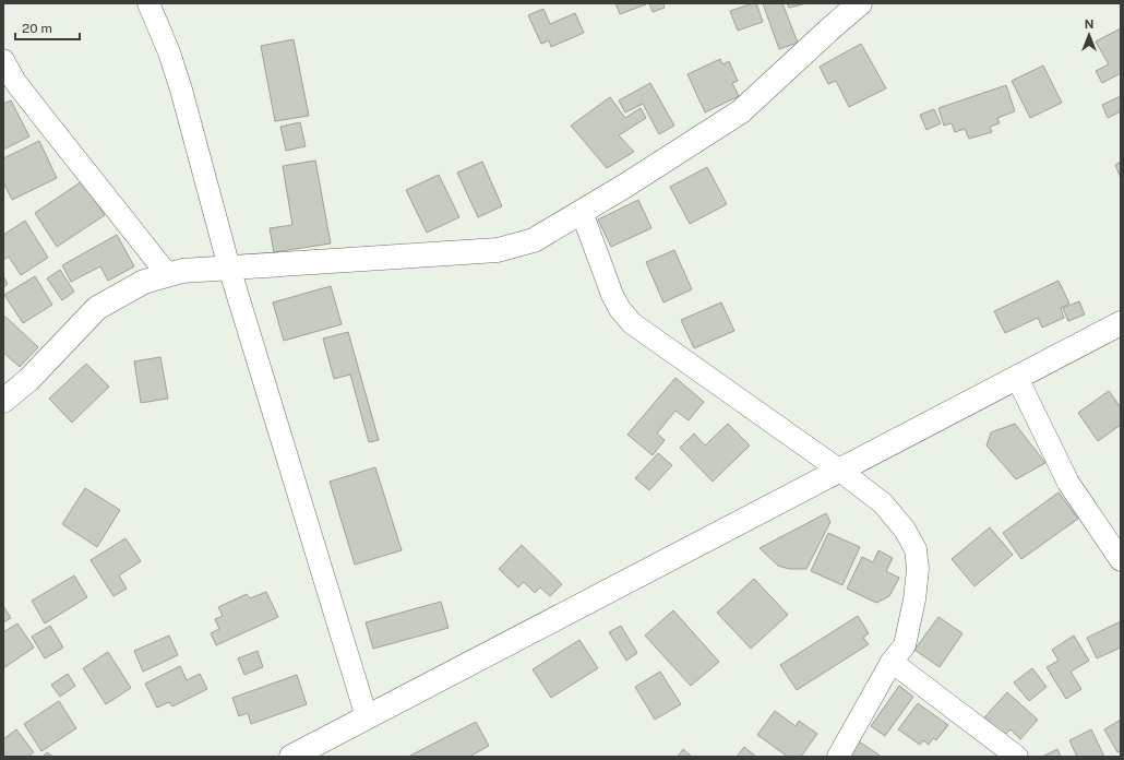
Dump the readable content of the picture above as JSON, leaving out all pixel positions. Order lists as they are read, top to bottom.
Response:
{
  "scale_bar": "20 m",
  "north": "top"
}
